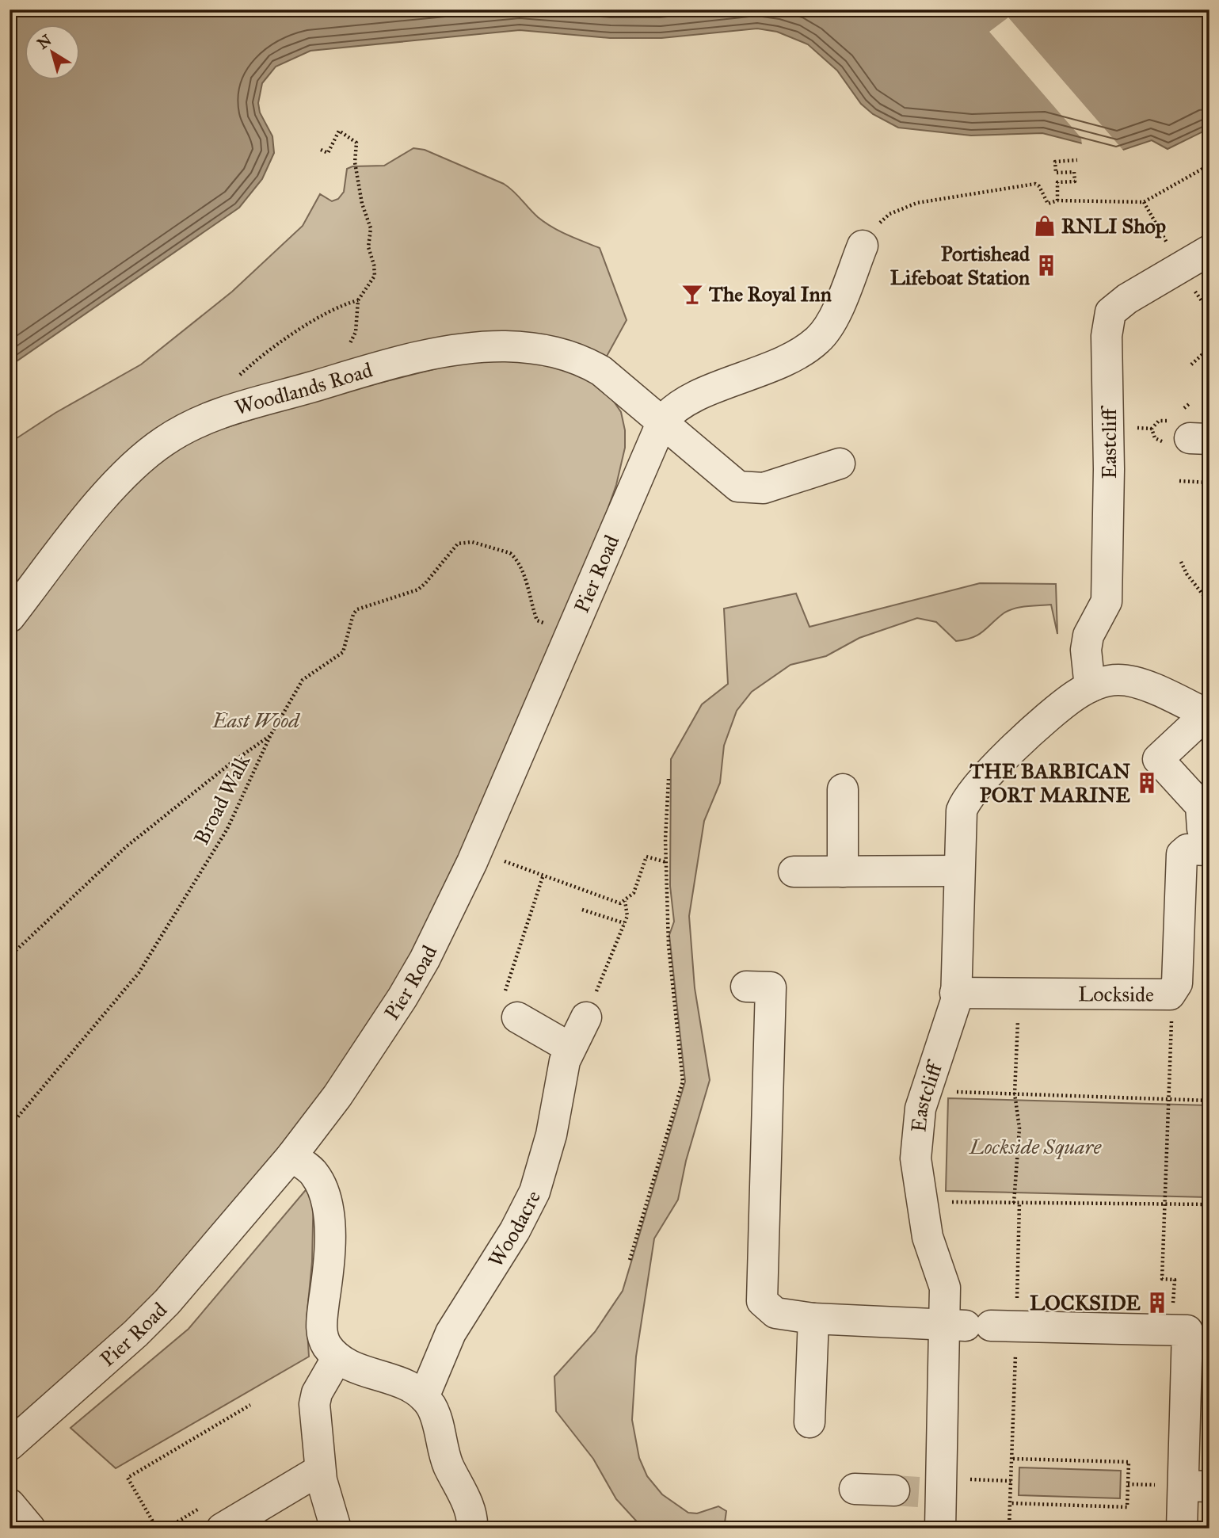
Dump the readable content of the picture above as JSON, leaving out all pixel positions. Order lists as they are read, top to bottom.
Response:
{
  "streets": {
    "street": [
      "Woodlands Road",
      "Eastcliff",
      "Pier Road",
      "Lockside",
      "Woodacre"
    ],
    "path": ["Broad Walk"]
  },
  "crossings": [
    ["Woodlands Road", "Pier Road"],
    ["Eastcliff", "Lockside"],
    ["Pier Road", "Broad Walk"]
  ],
  "parks": ["East Wood", "Lockside Square"],
  "places": {
    "shop": ["RNLI Shop"],
    "building": ["Portishead Lifeboat Station", "THE BARBICAN PORT MARINE", "LOCKSIDE"],
    "bar": ["The Royal Inn"]
  },
  "north": "top left"
}
